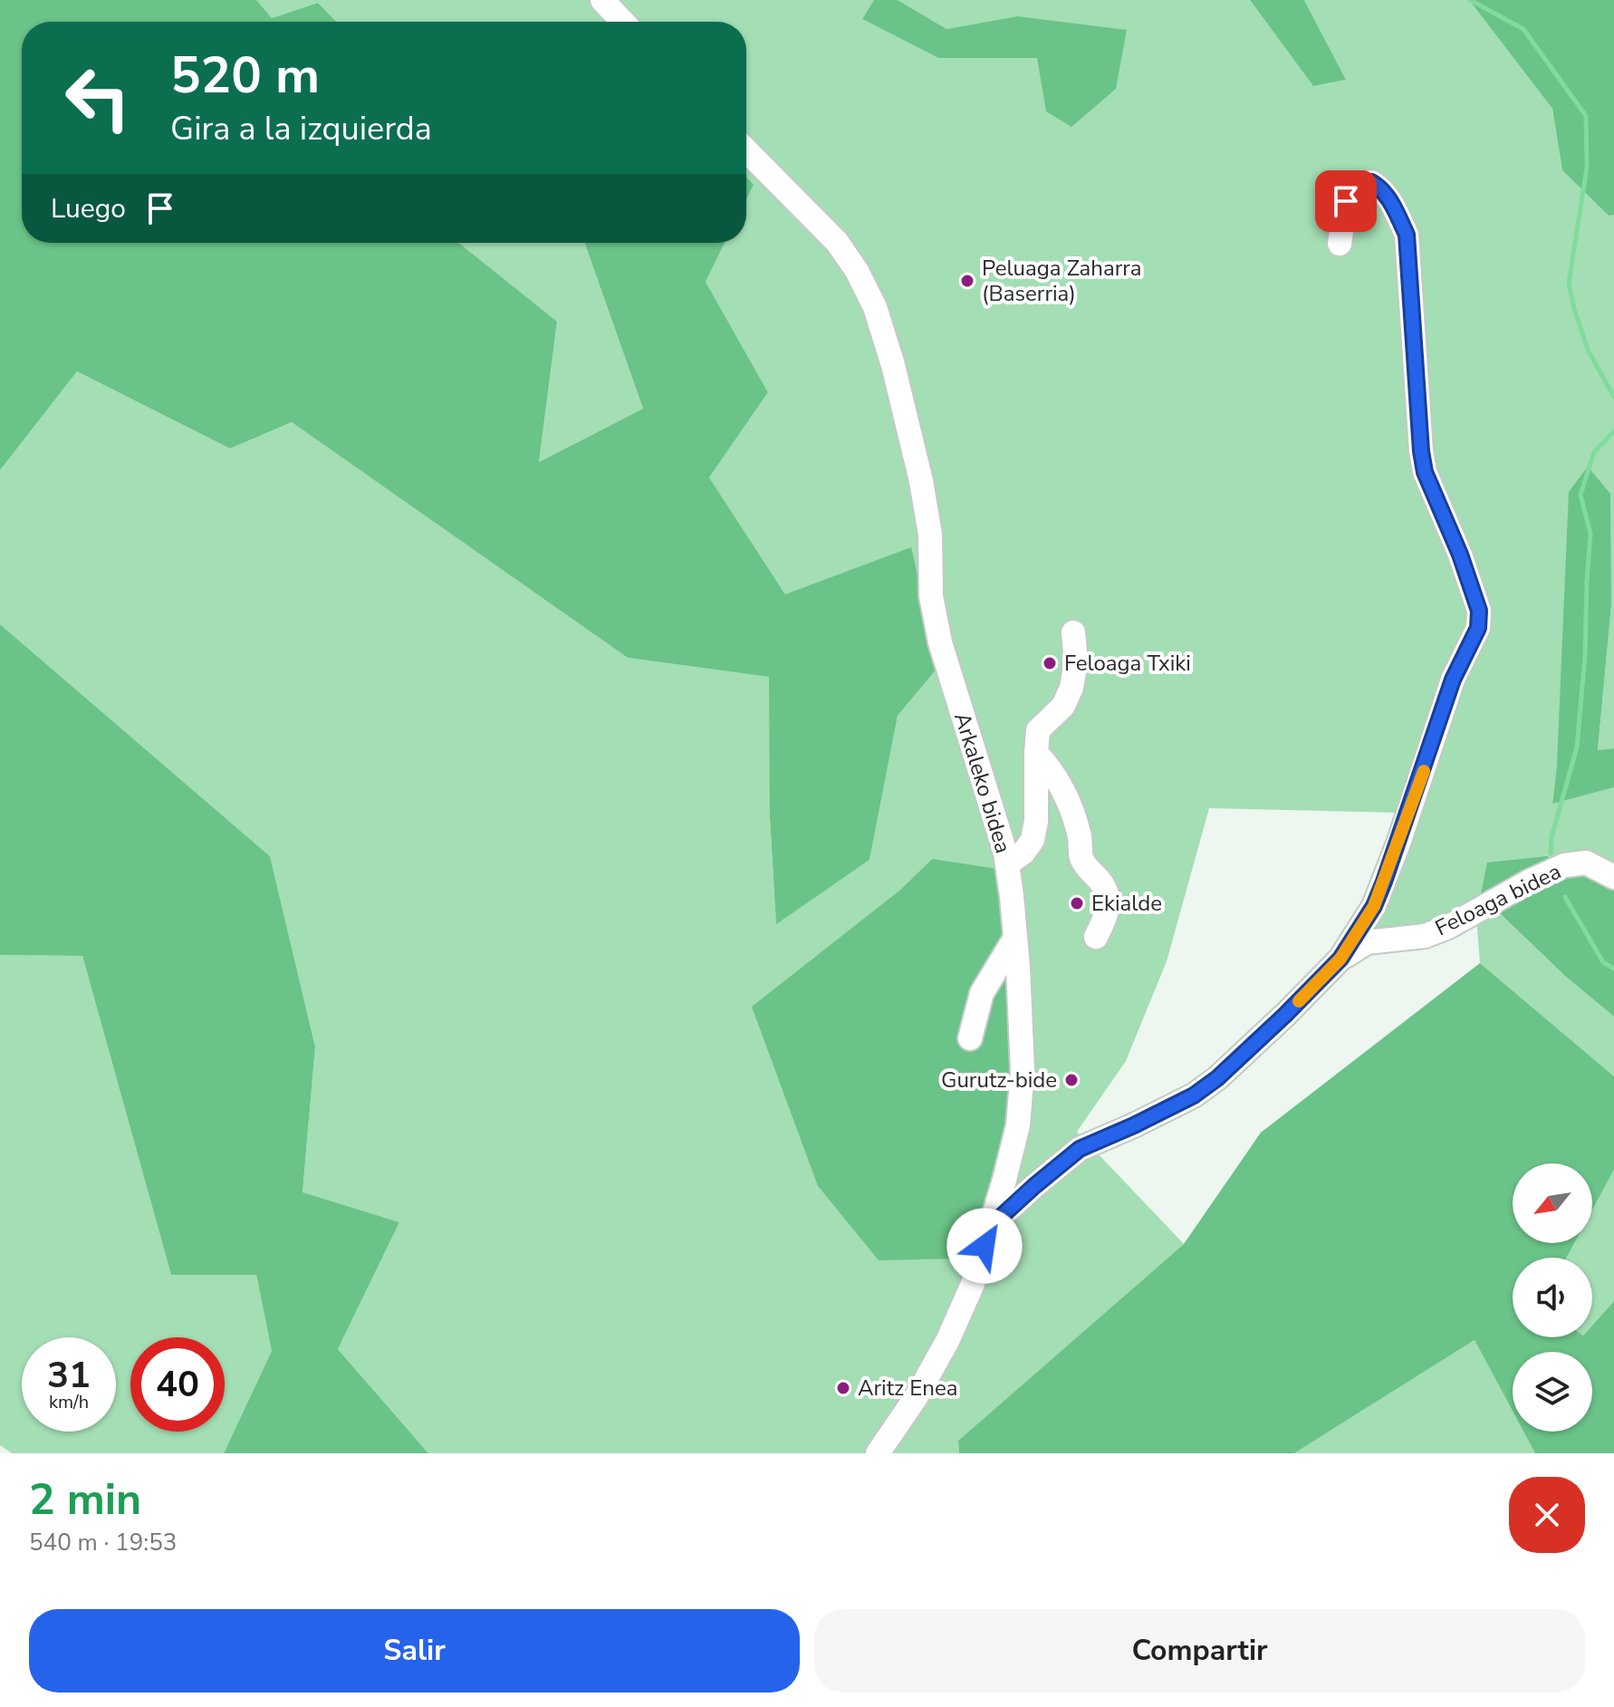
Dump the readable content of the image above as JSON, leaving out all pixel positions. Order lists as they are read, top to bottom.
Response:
{
  "streets": {
    "street": ["Arkaleko bidea", "Feloaga bidea"]
  },
  "places": [
    "Peluaga Zaharra (Baserria)",
    "Feloaga Txiki",
    "Ekialde",
    "Gurutz-bide",
    "Aritz Enea"
  ],
  "north": "bottom left",
  "page": {
    "turn": ["520 m", "Gira a la izquierda"],
    "then": "Luego",
    "speed": "31 km/h",
    "limit": "40",
    "heading": ["2 min", "540 m · 19:53"],
    "buttons": ["Salir", "Compartir"]
  }
}
